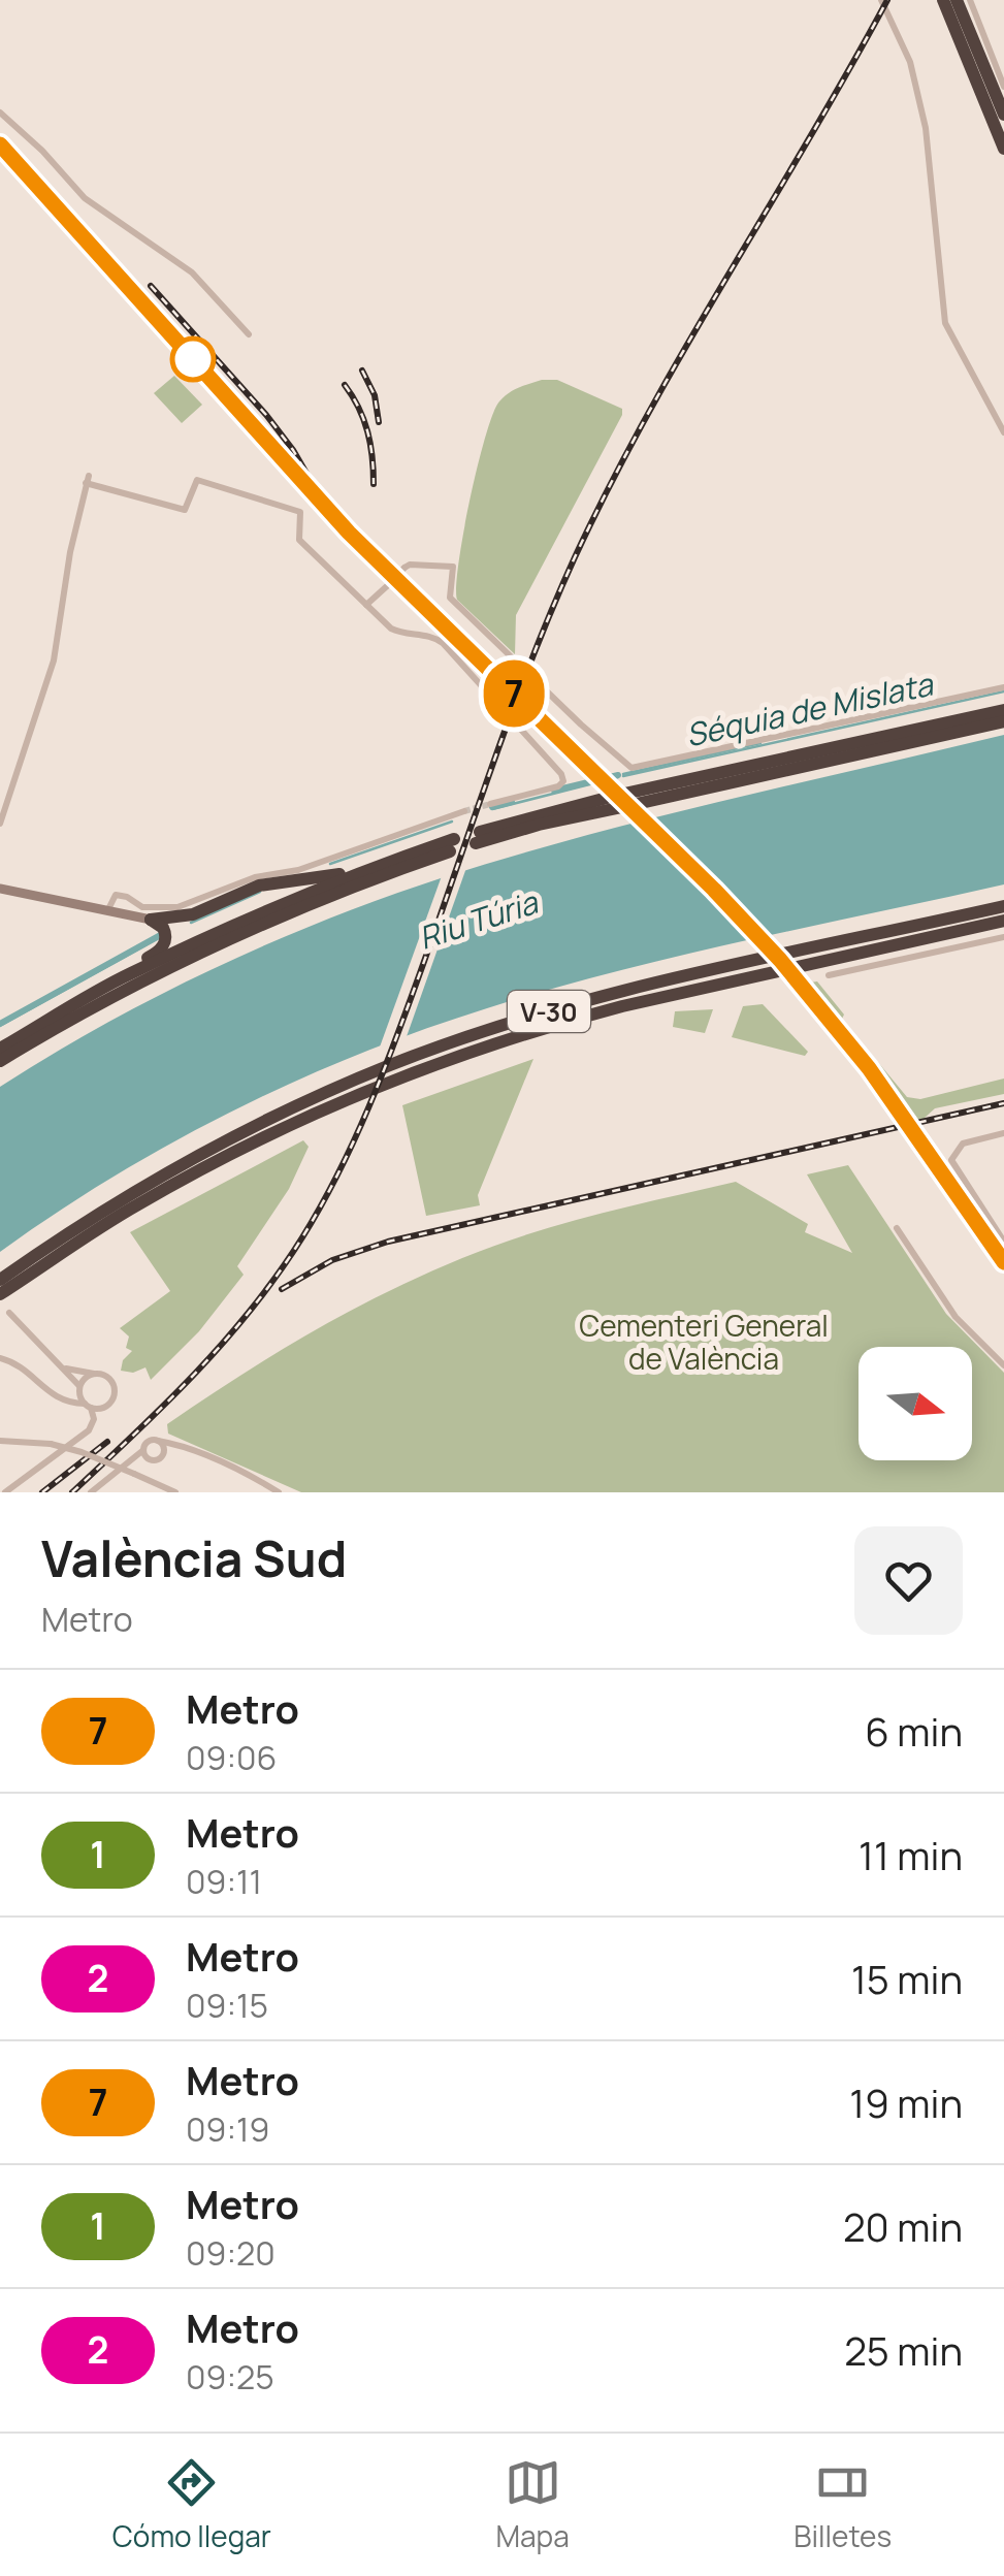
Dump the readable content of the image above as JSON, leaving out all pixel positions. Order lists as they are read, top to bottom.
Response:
{
  "streets": {
    "highway": ["V-30"]
  },
  "water": ["Séquia de Mislata", "Riu Túria"],
  "parks": ["Cementeri General de València"],
  "lines": ["metro line 7"],
  "north": "right",
  "page": {
    "on_map": "7",
    "heading": ["València Sud", "Metro"],
    "list": [
      {
        "mark": "7",
        "name": "Metro",
        "note": "09:06",
        "value": "6 min"
      },
      {
        "mark": "1",
        "name": "Metro",
        "note": "09:11",
        "value": "11 min"
      },
      {
        "mark": "2",
        "name": "Metro",
        "note": "09:15",
        "value": "15 min"
      },
      {
        "mark": "7",
        "name": "Metro",
        "note": "09:19",
        "value": "19 min"
      },
      {
        "mark": "1",
        "name": "Metro",
        "note": "09:20",
        "value": "20 min"
      },
      {
        "mark": "2",
        "name": "Metro",
        "note": "09:25",
        "value": "25 min"
      }
    ],
    "tabs": ["Cómo llegar", "Mapa", "Billetes"]
  }
}
